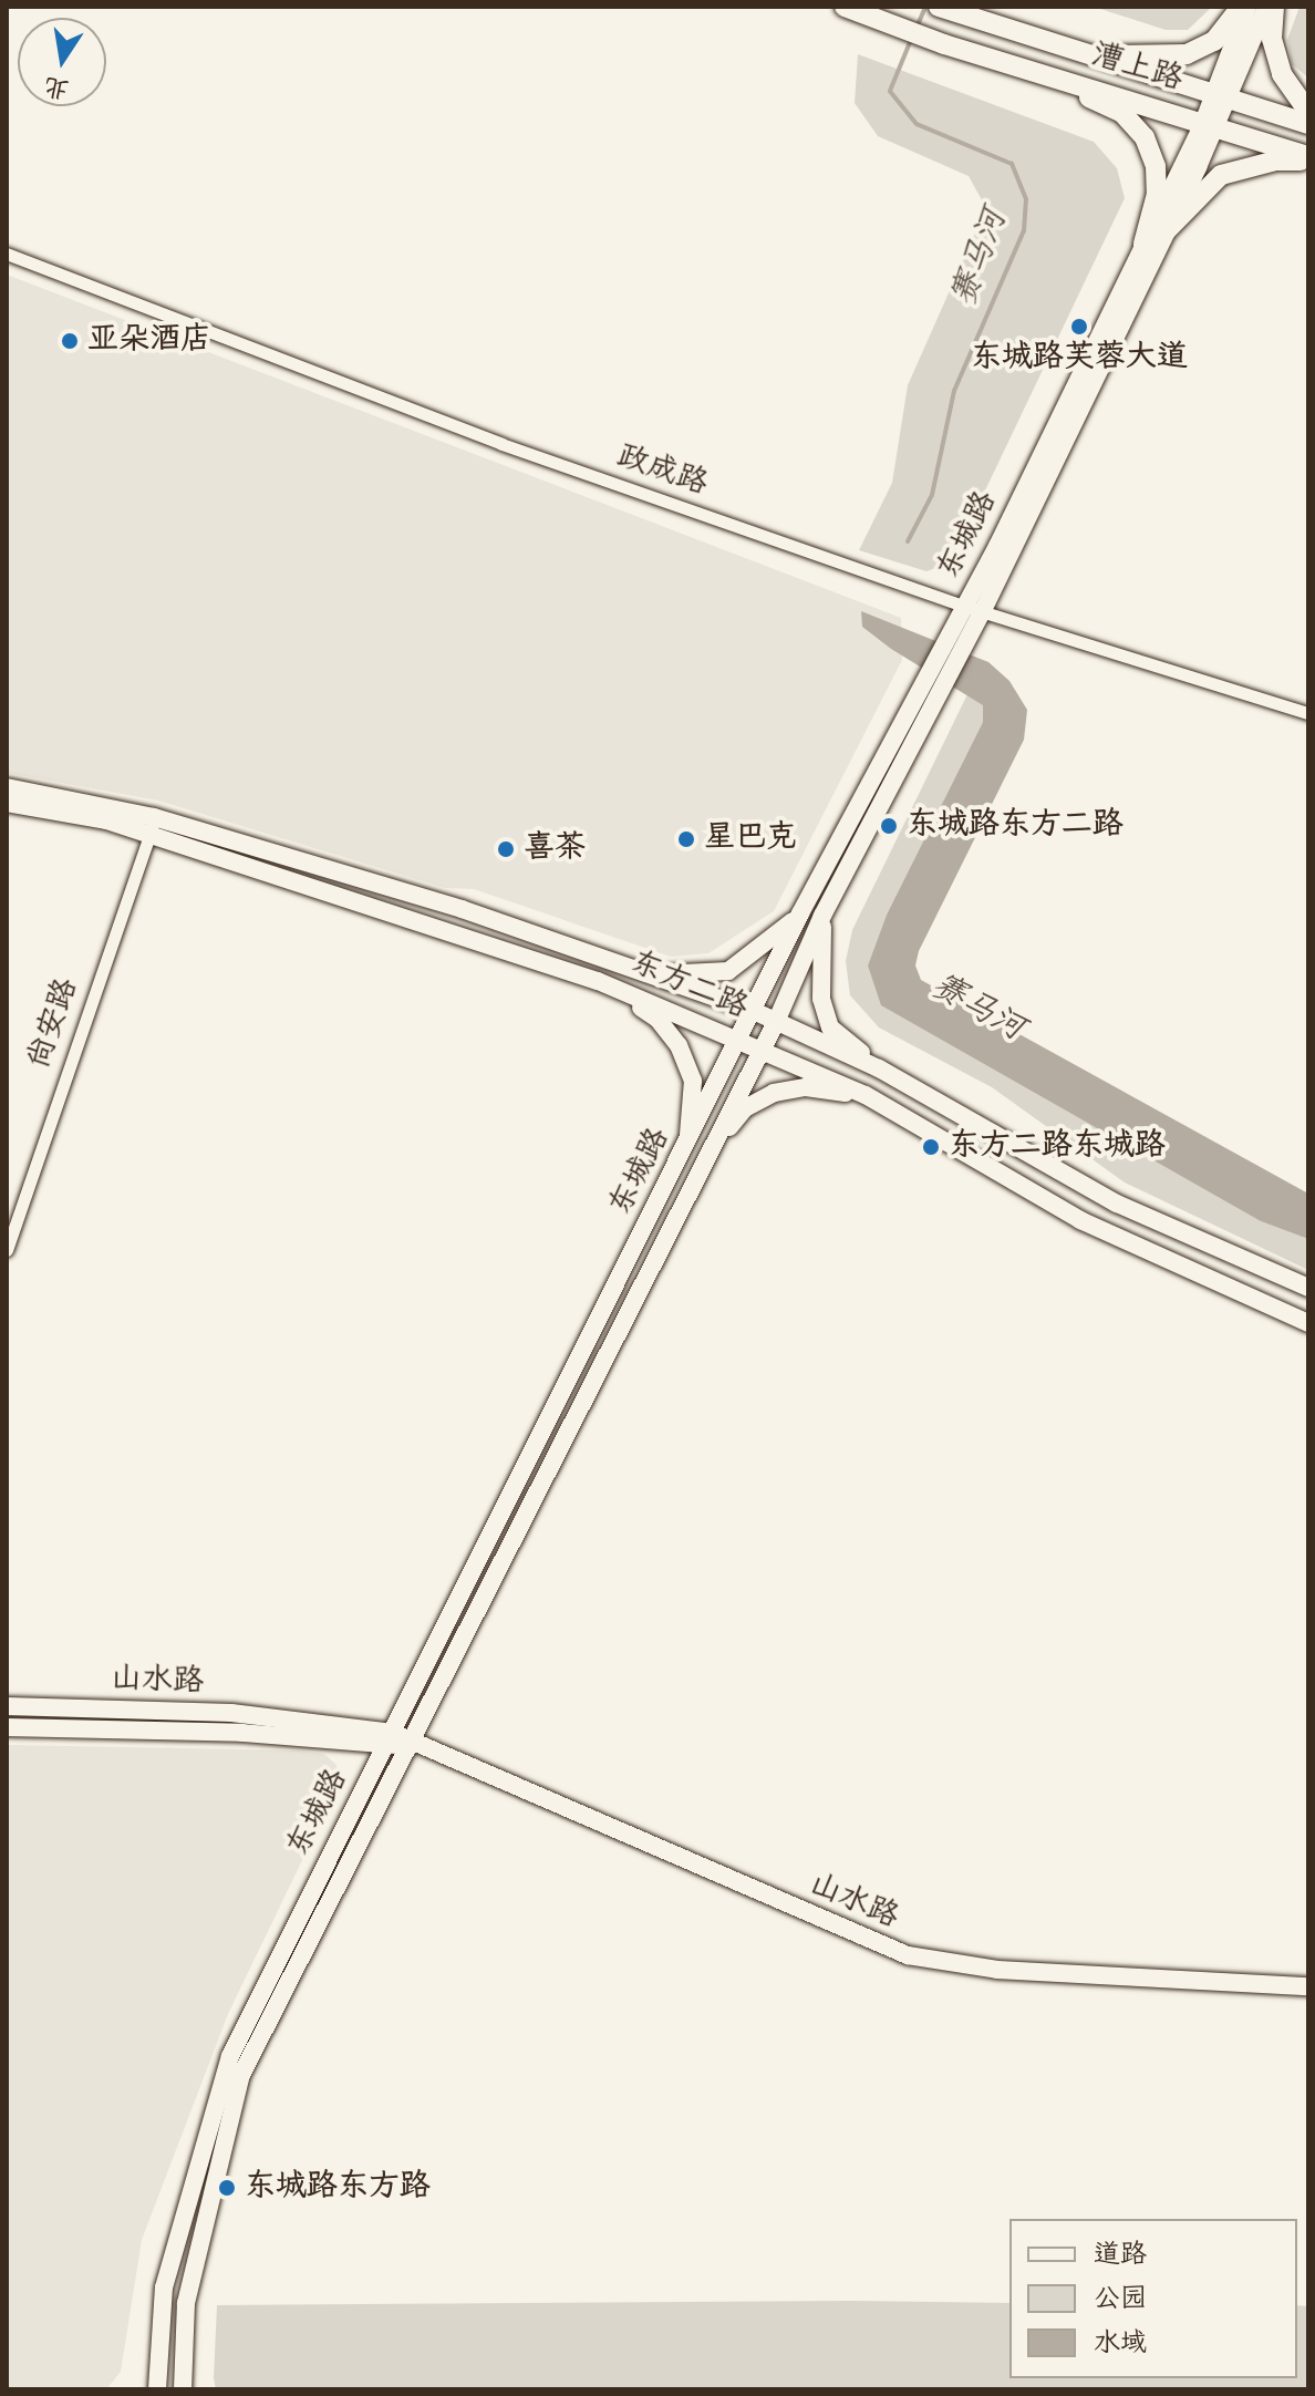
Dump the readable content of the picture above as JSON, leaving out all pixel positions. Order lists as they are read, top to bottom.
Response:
{
  "streets": {
    "main road": [
      "漕上路",
      "东城路",
      "东方二路",
      "山水路"
    ],
    "street": ["政成路", "尚安路"]
  },
  "crossings": [
    ["漕上路", "东城路"],
    ["政成路", "东城路"],
    ["东城路", "东方二路"],
    ["东城路", "山水路"],
    ["东方二路", "尚安路"]
  ],
  "water": ["赛马河"],
  "places": [
    "东城路芙蓉大道",
    "亚朵酒店",
    "东城路东方二路",
    "星巴克",
    "喜茶",
    "东方二路东城路",
    "东城路东方路"
  ],
  "legend": ["道路", "公园", "水域"],
  "north": "bottom"
}
